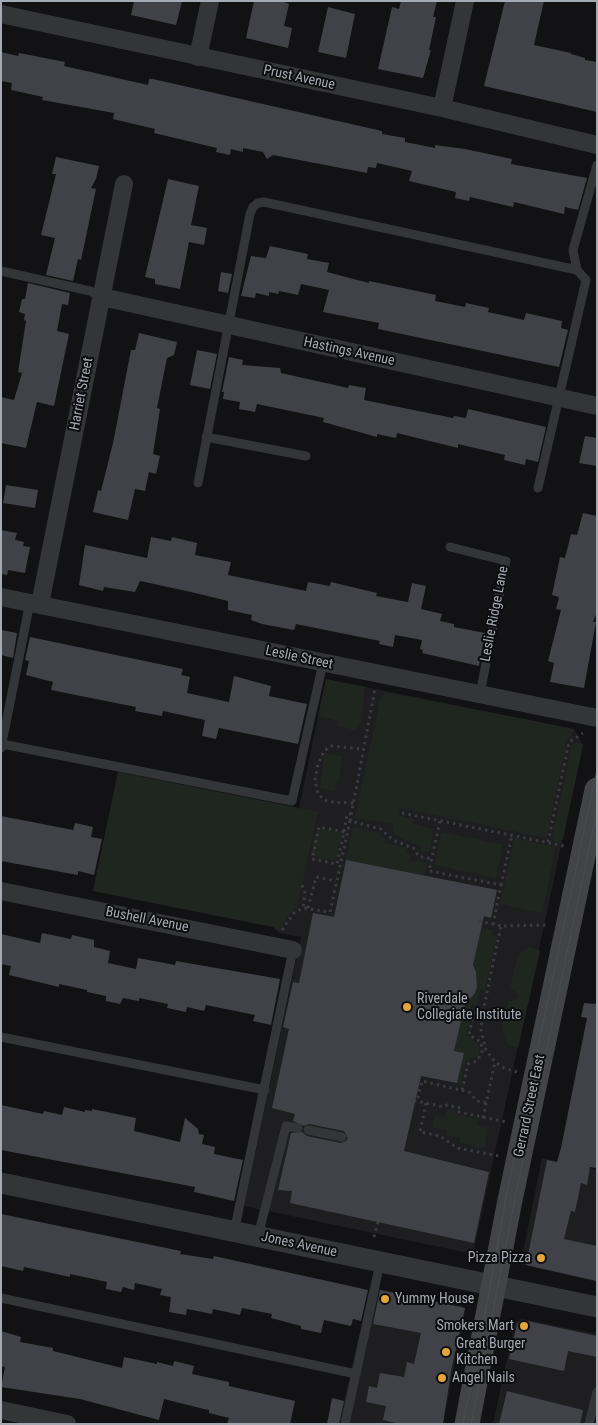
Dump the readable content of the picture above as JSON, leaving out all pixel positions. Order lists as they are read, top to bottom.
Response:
{
  "streets": {
    "main road": ["Gerrard Street East"],
    "street": [
      "Prust Avenue",
      "Hastings Avenue",
      "Harriet Street",
      "Leslie Street",
      "Bushell Avenue",
      "Jones Avenue"
    ],
    "lane": ["Leslie Ridge Lane"]
  },
  "crossings": [
    ["Hastings Avenue", "Harriet Street"],
    ["Harriet Street", "Leslie Street"],
    ["Leslie Ridge Lane", "Leslie Street"],
    ["Gerrard Street East", "Jones Avenue"]
  ],
  "places": [
    "Riverdale Collegiate Institute",
    "Pizza Pizza",
    "Yummy House",
    "Smokers Mart",
    "Great Burger Kitchen",
    "Angel Nails"
  ]
}
